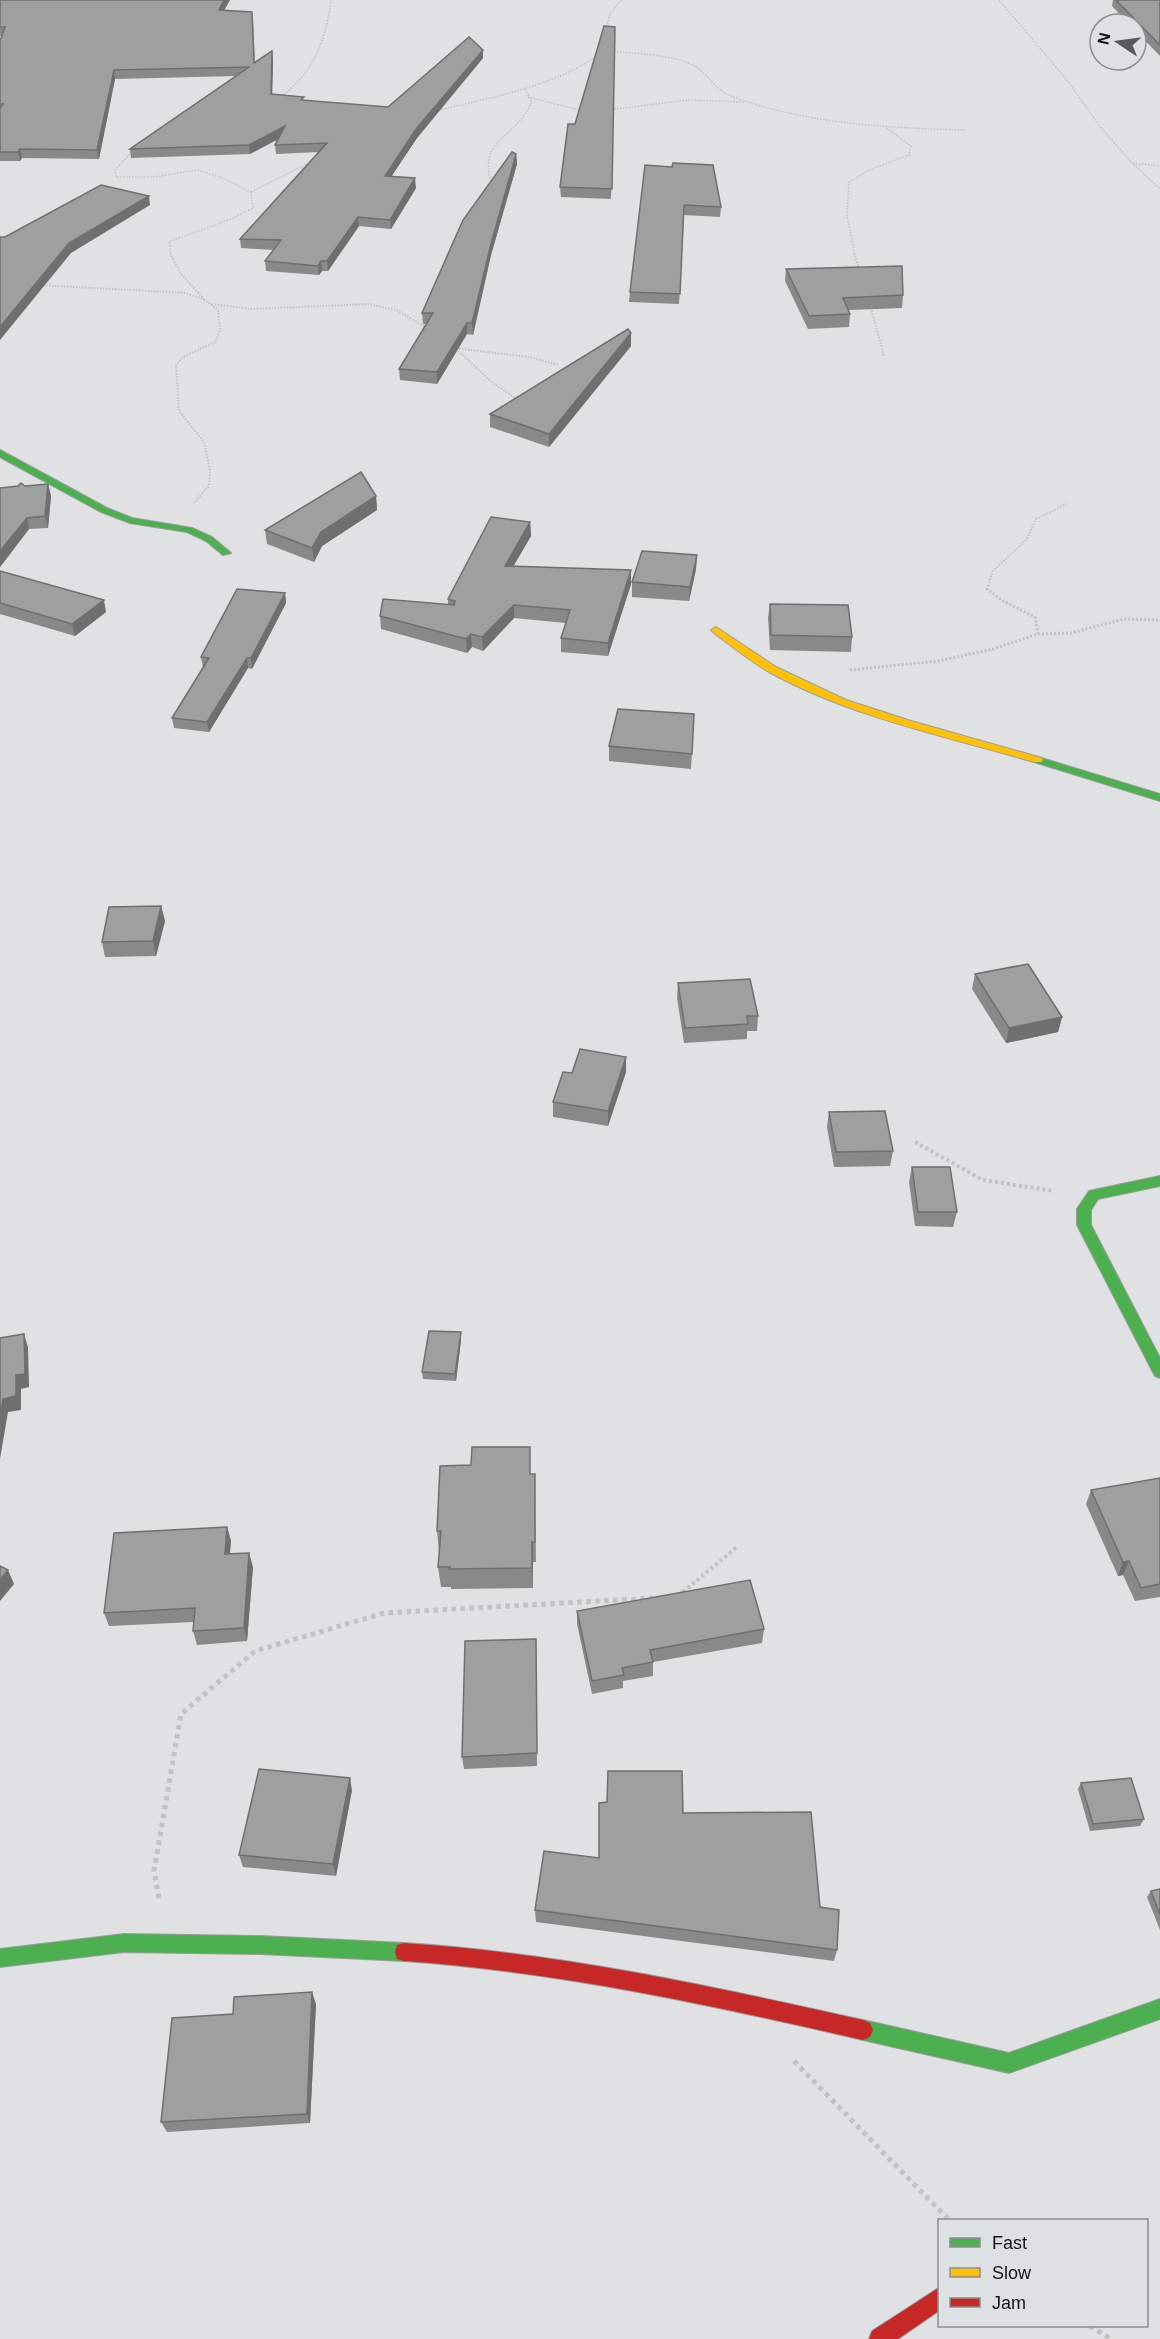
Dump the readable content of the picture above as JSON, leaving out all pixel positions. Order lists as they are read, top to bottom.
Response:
{
  "legend": ["Fast", "Slow", "Jam"],
  "north": "left"
}
